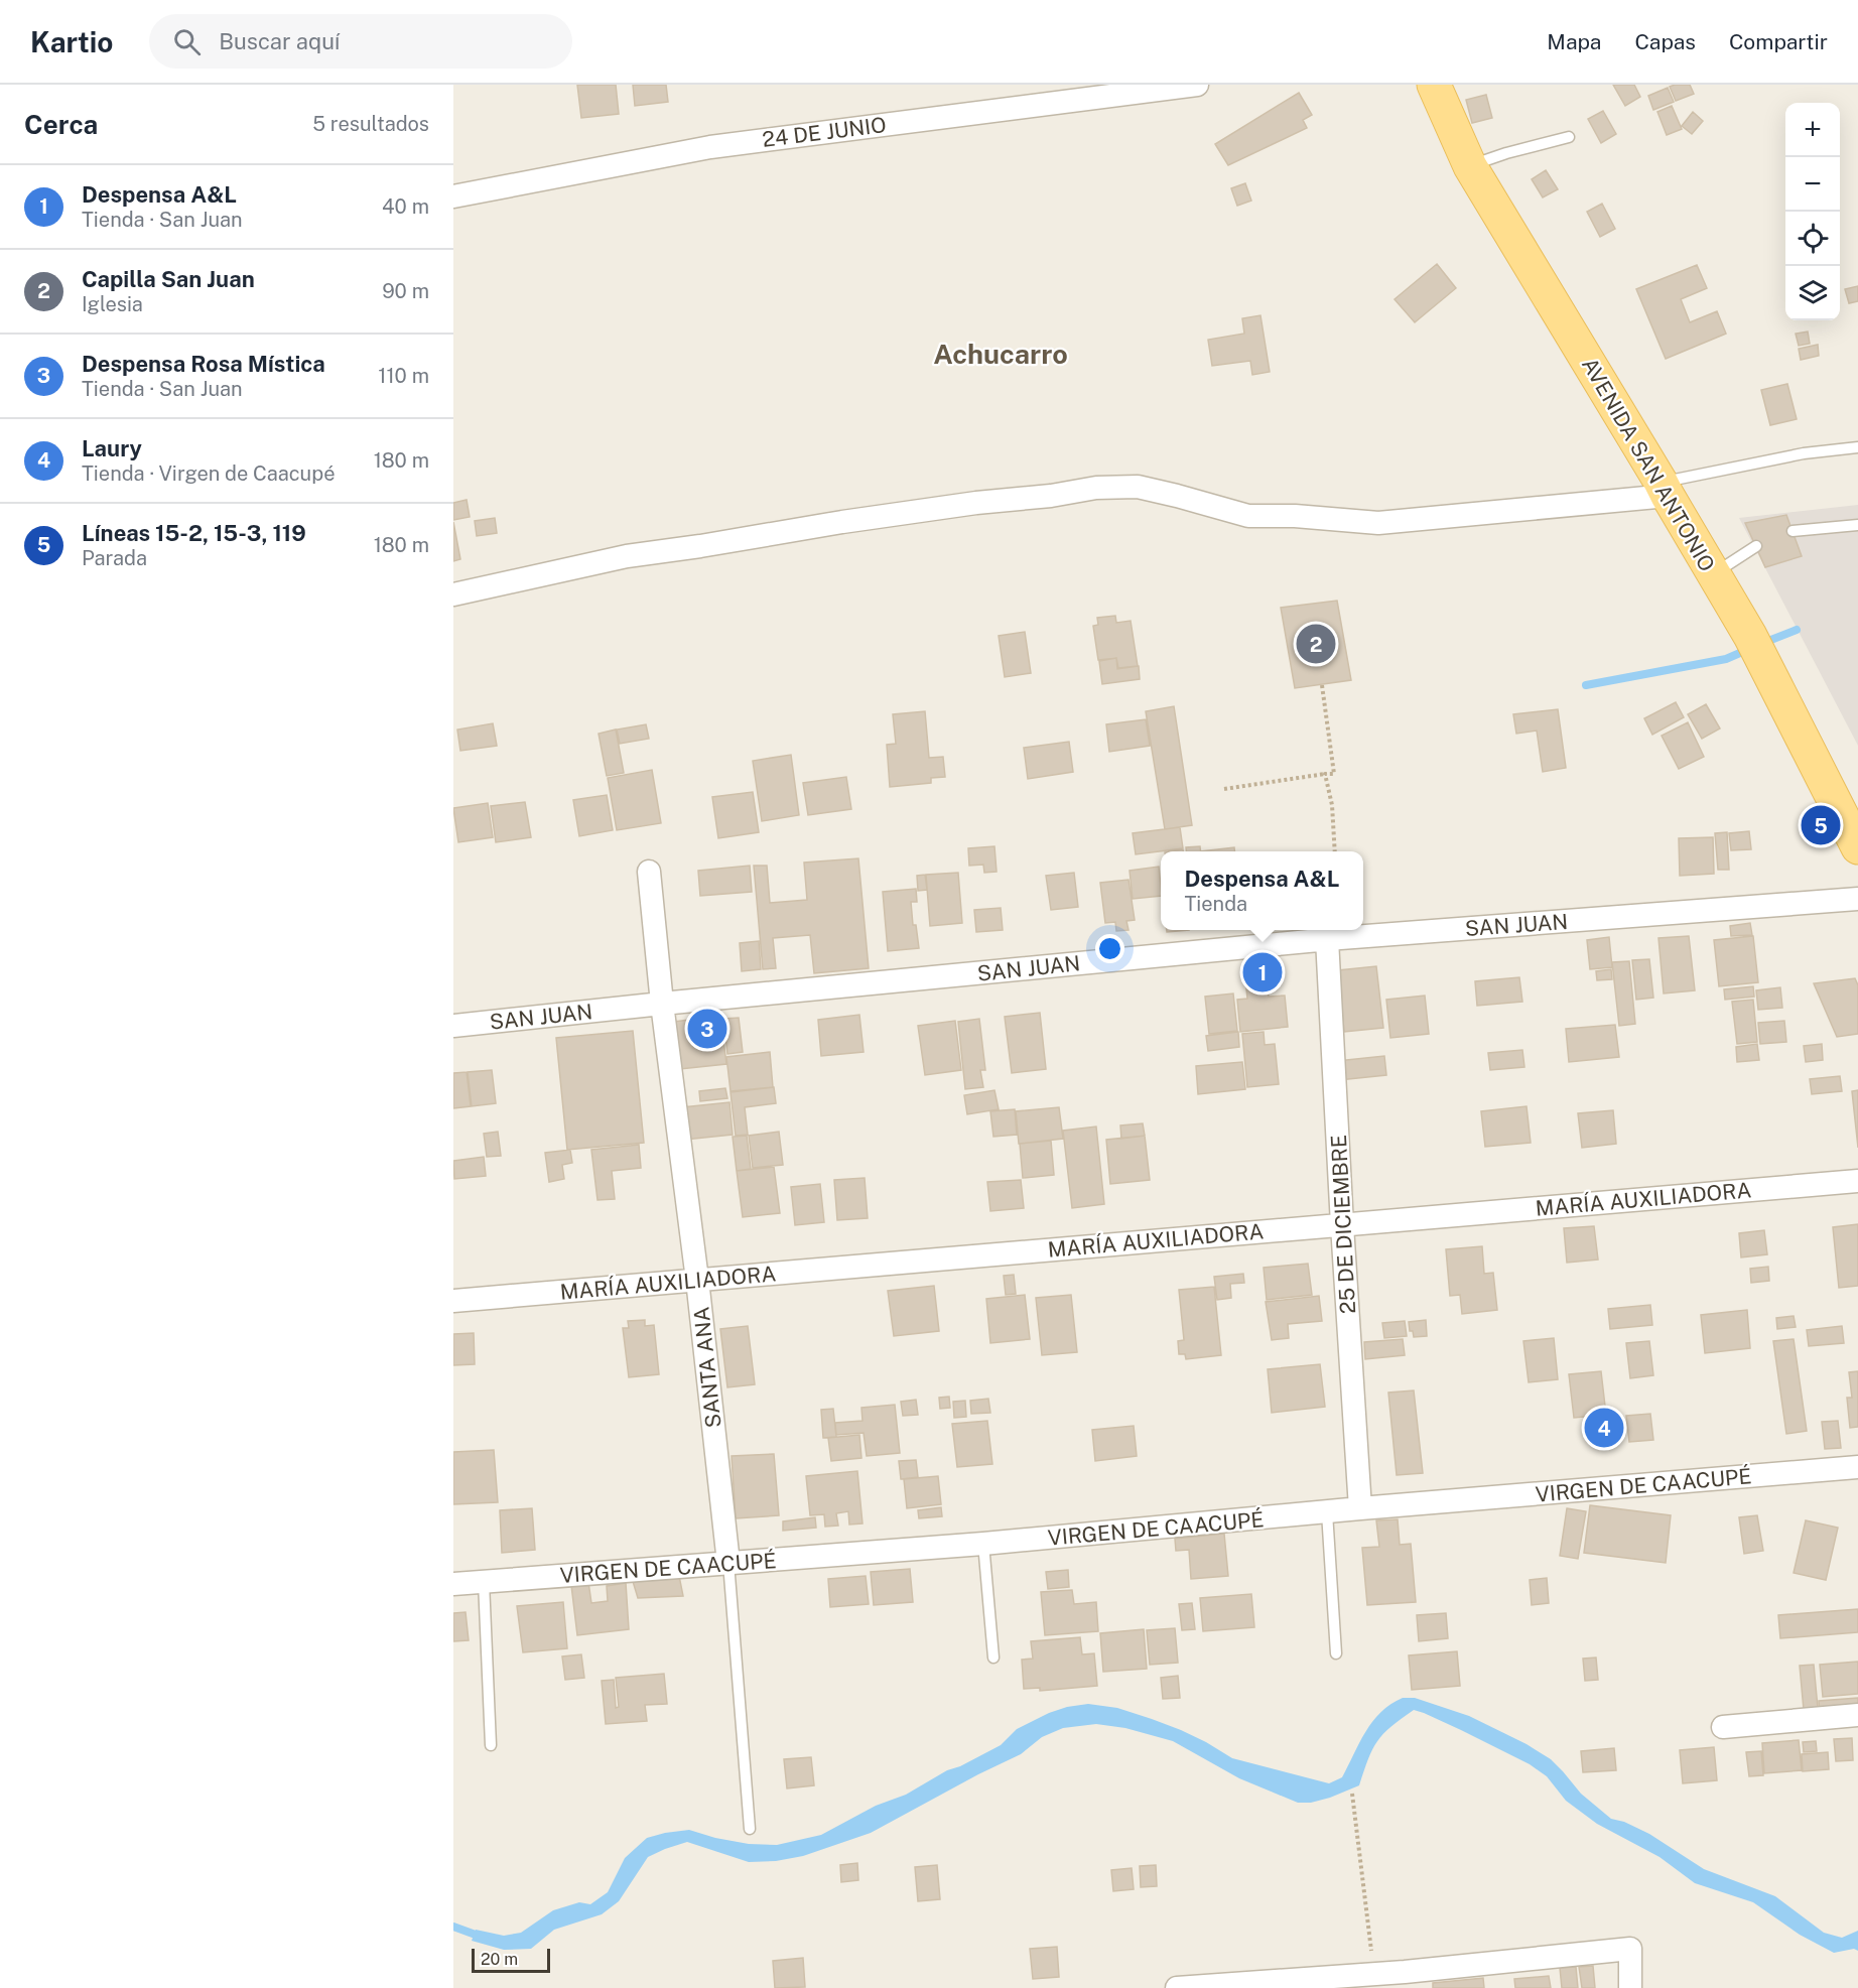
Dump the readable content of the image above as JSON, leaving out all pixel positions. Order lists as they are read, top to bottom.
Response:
{
  "streets": {
    "main road": ["AVENIDA SAN ANTONIO"],
    "street": [
      "24 DE JUNIO",
      "SAN JUAN",
      "MARÍA AUXILIADORA",
      "25 DE DICIEMBRE",
      "SANTA ANA",
      "VIRGEN DE CAACUPÉ"
    ]
  },
  "crossings": [
    ["SAN JUAN", "25 DE DICIEMBRE"],
    ["SAN JUAN", "SANTA ANA"],
    ["MARÍA AUXILIADORA", "25 DE DICIEMBRE"],
    ["MARÍA AUXILIADORA", "SANTA ANA"],
    ["25 DE DICIEMBRE", "VIRGEN DE CAACUPÉ"],
    ["SANTA ANA", "VIRGEN DE CAACUPÉ"]
  ],
  "districts": ["Achucarro"],
  "scale_bar": "20 m",
  "page": {
    "header": "Kartio",
    "search": "Buscar aquí",
    "nav": ["Mapa", "Capas", "Compartir"],
    "heading": ["Cerca", "5 resultados"],
    "map_buttons": ["+", "−"],
    "list": [
      {
        "mark": "1",
        "name": "Despensa A&L",
        "note": "Tienda · San Juan",
        "value": "40 m"
      },
      {
        "mark": "2",
        "name": "Capilla San Juan",
        "note": "Iglesia",
        "value": "90 m"
      },
      {
        "mark": "3",
        "name": "Despensa Rosa Mística",
        "note": "Tienda · San Juan",
        "value": "110 m"
      },
      {
        "mark": "4",
        "name": "Laury",
        "note": "Tienda · Virgen de Caacupé",
        "value": "180 m"
      },
      {
        "mark": "5",
        "name": "Líneas 15-2, 15-3, 119",
        "note": "Parada",
        "value": "180 m"
      }
    ],
    "pins": [
      "2",
      "5",
      "1",
      "3",
      "4"
    ],
    "popup": ["Despensa A&L", "Tienda"],
    "scale": "20 m"
  }
}
